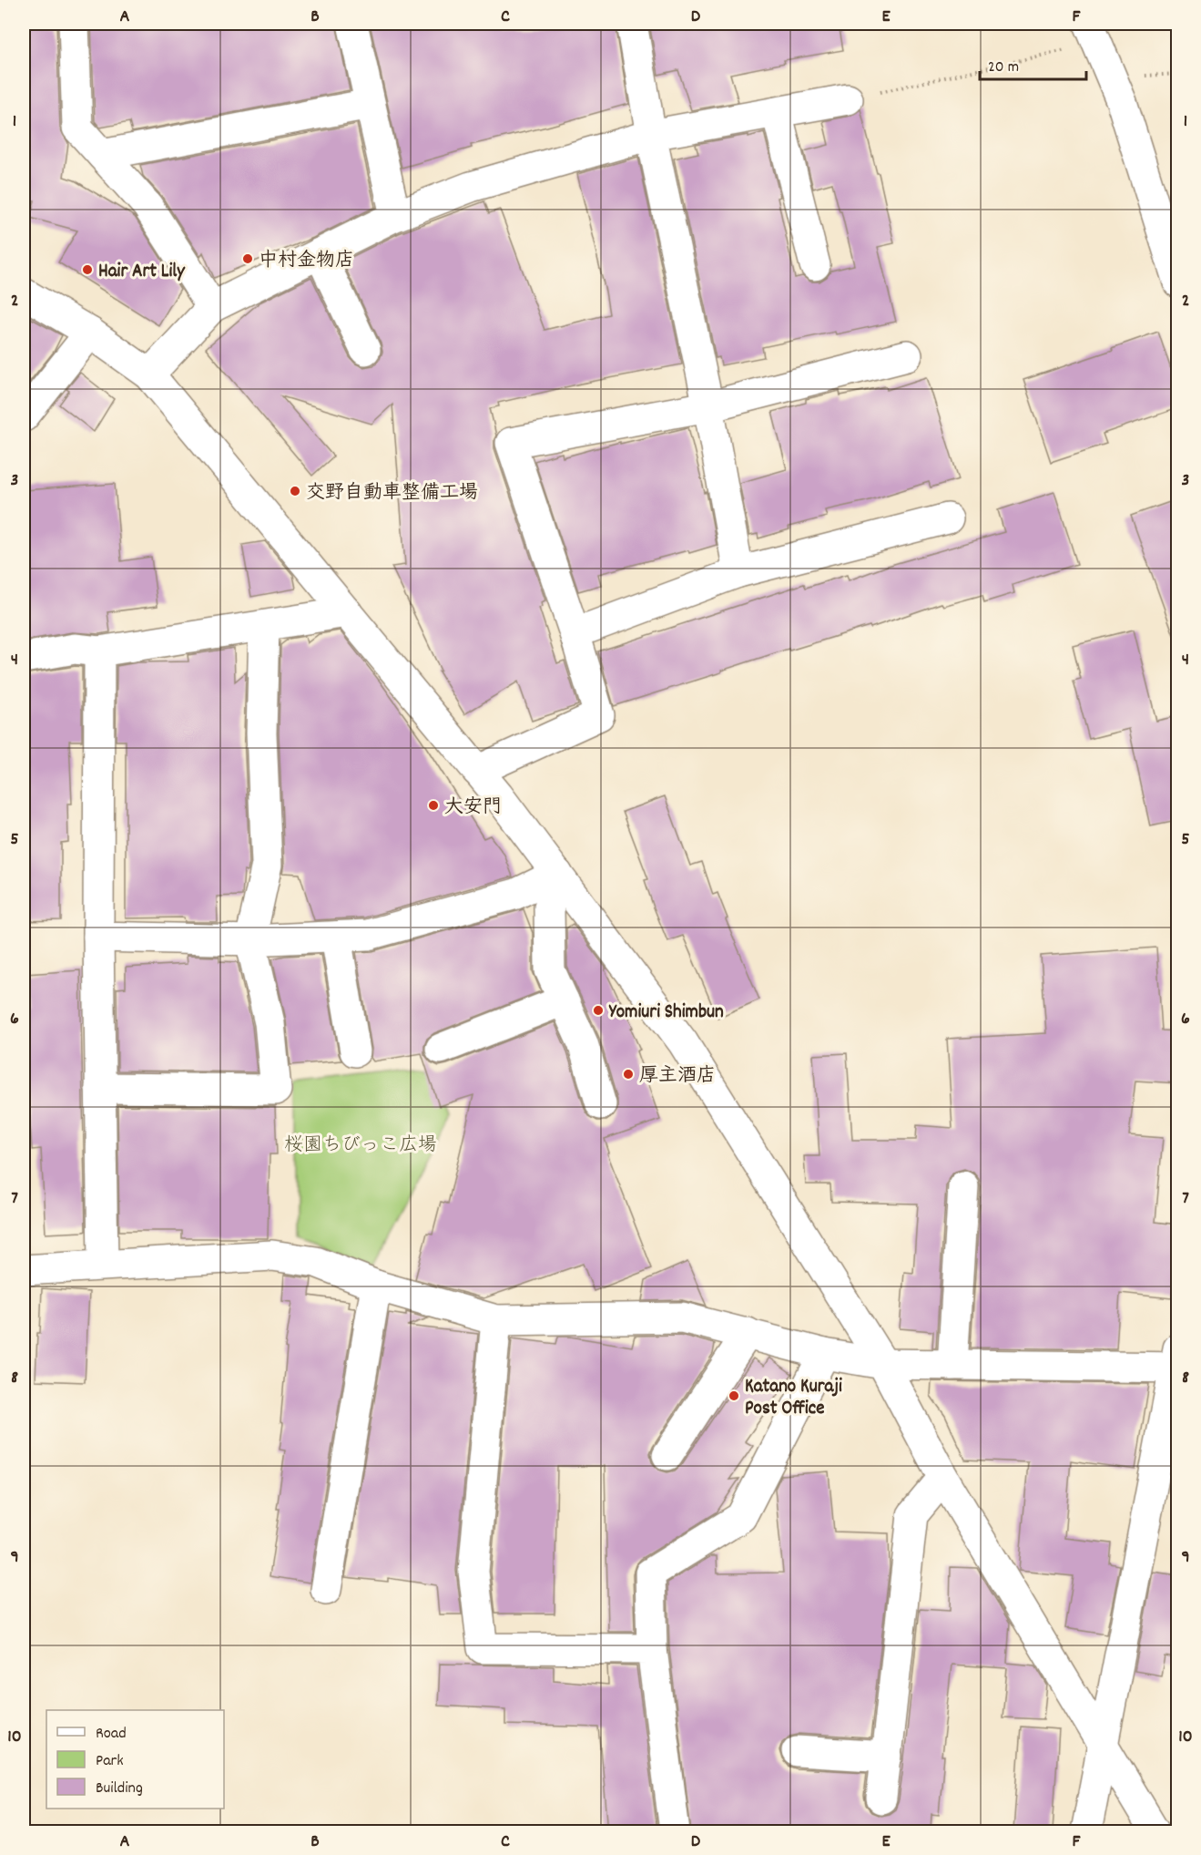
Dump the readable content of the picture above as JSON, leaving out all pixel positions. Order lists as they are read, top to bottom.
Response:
{
  "parks": ["桜園ちびっこ広場"],
  "places": [
    "中村金物店",
    "Hair Art Lily",
    "交野自動車整備工場",
    "大安門",
    "Yomiuri Shimbun",
    "厚主酒店",
    "Katano Kuraji Post Office"
  ],
  "legend": ["Road", "Park", "Building"],
  "scale_bar": "20 m",
  "grid": {
    "columns": [
      "A",
      "B",
      "C",
      "D",
      "E",
      "F"
    ],
    "rows": [
      "1",
      "2",
      "3",
      "4",
      "5",
      "6",
      "7",
      "8",
      "9",
      "10"
    ]
  }
}
